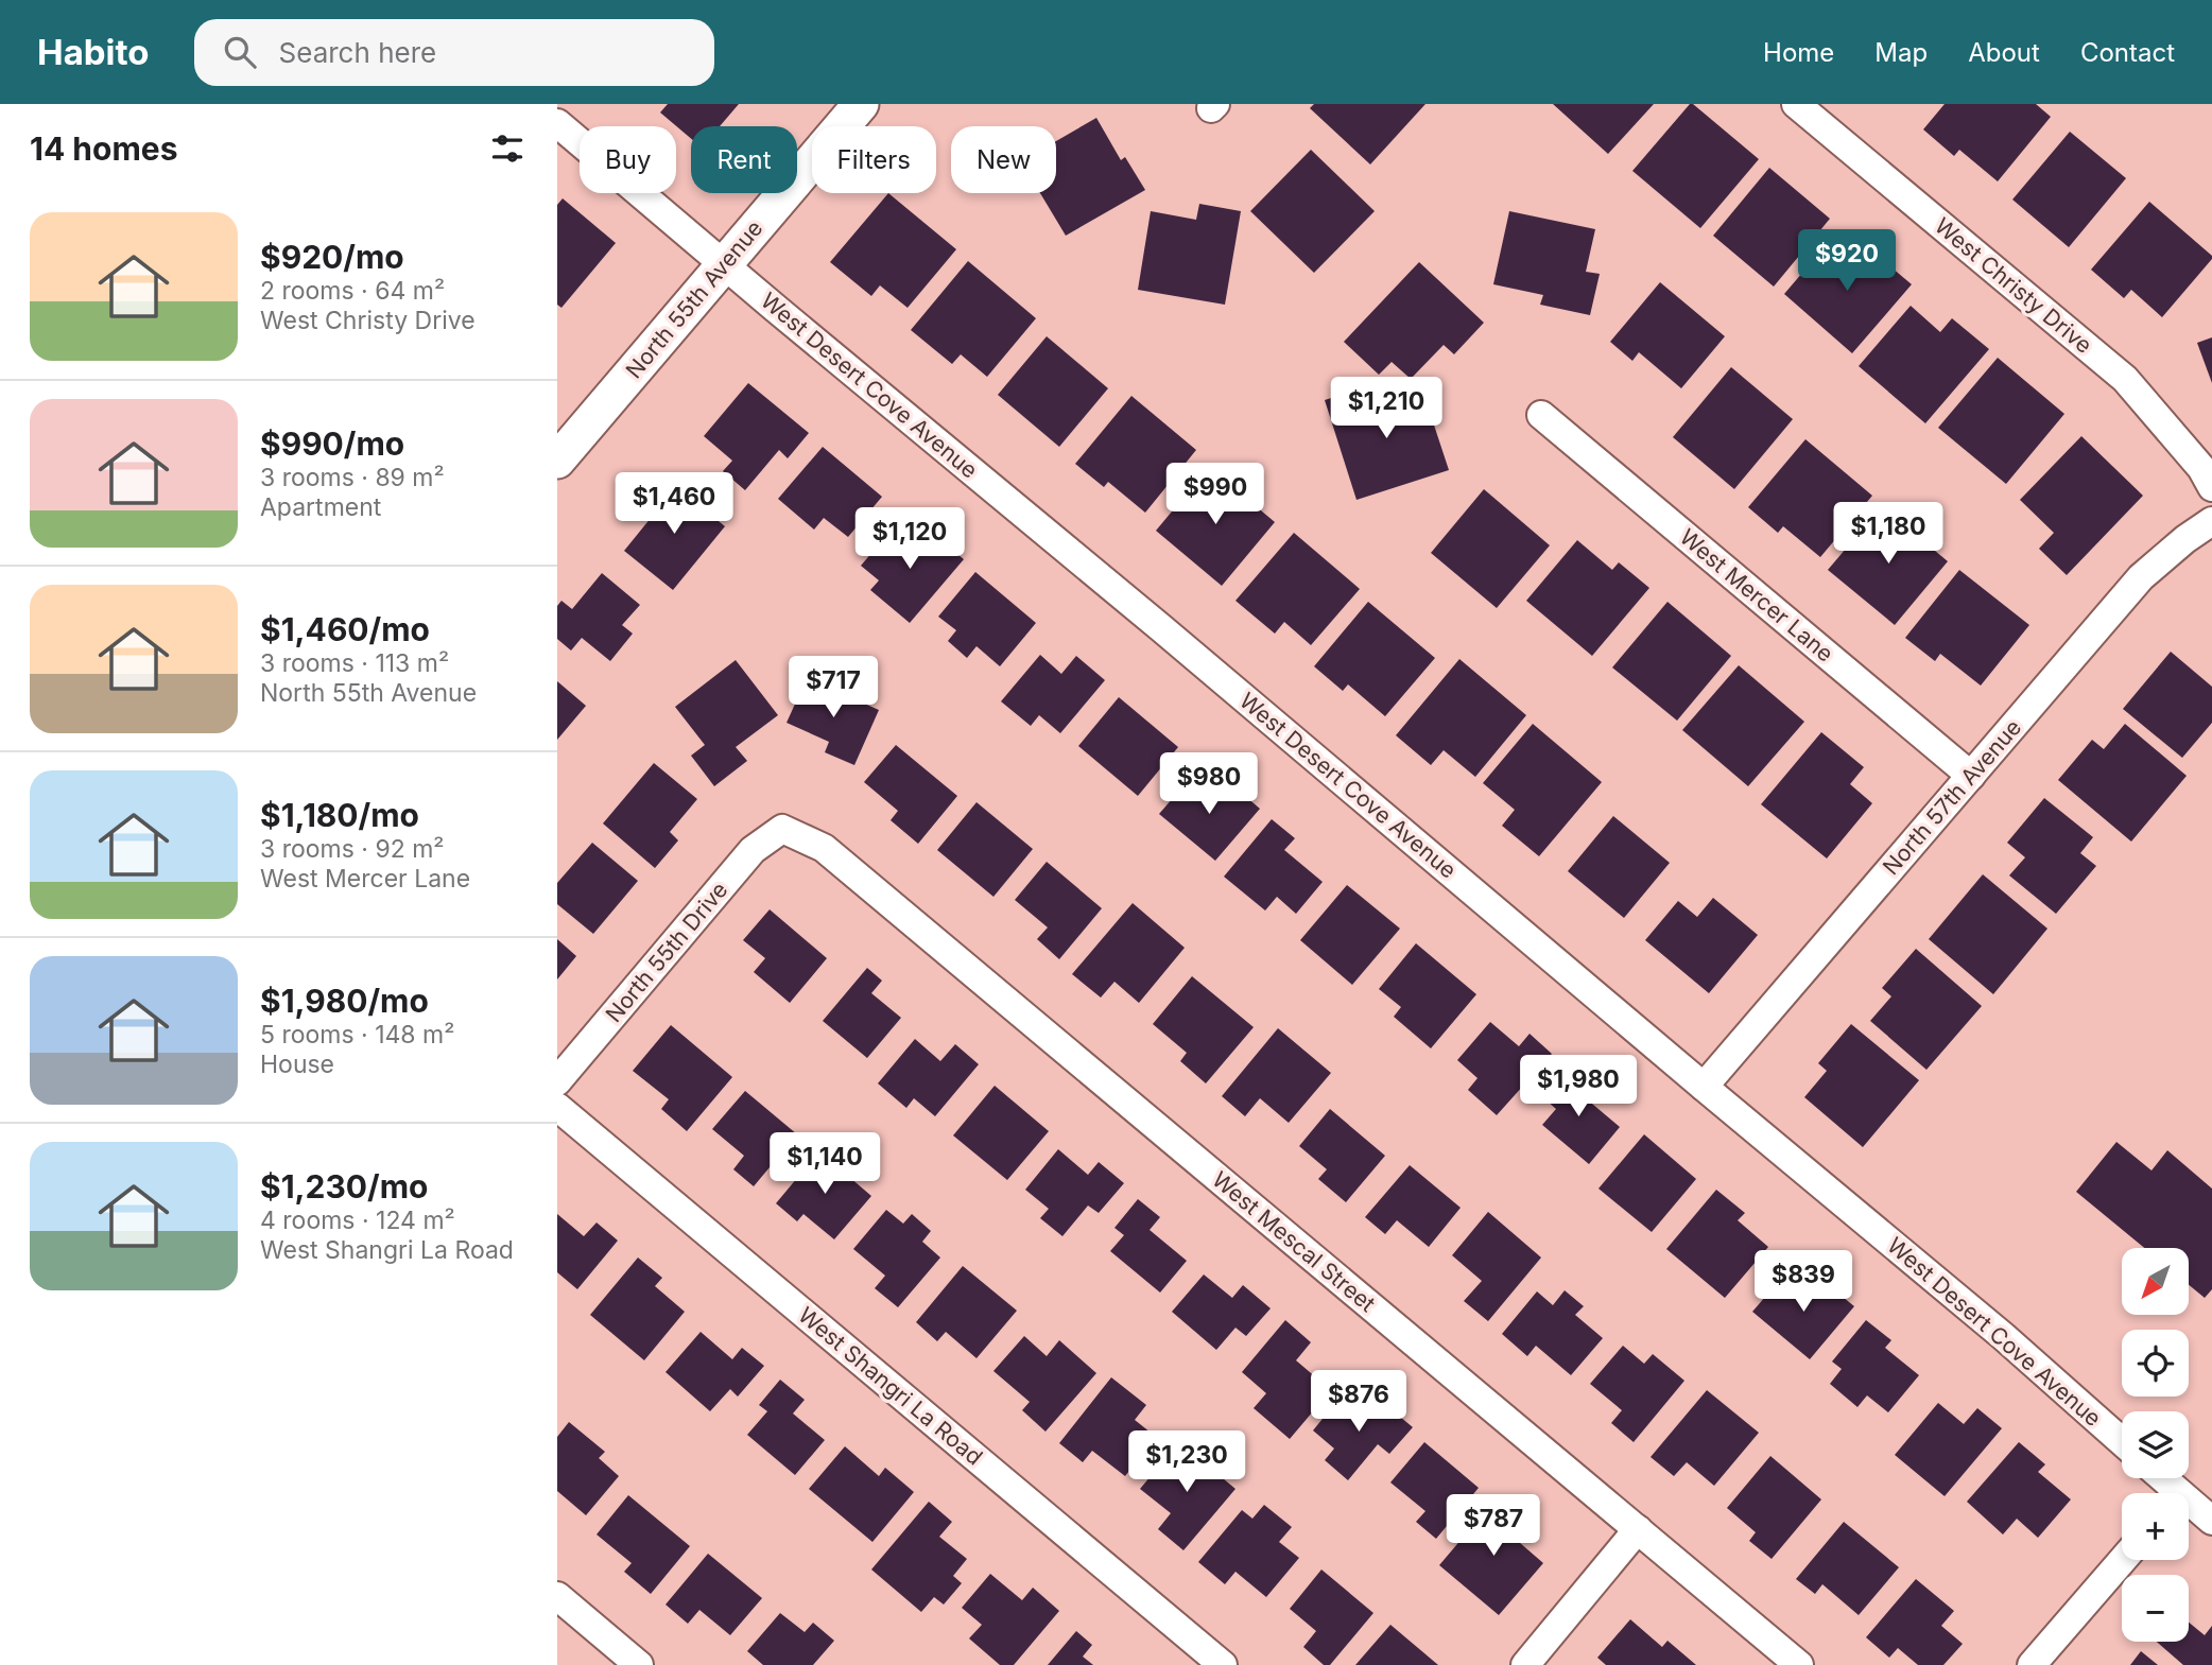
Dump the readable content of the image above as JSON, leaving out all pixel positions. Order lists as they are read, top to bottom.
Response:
{
  "streets": {
    "street": [
      "West Christy Drive",
      "North 55th Avenue",
      "West Desert Cove Avenue",
      "West Mercer Lane",
      "North 57th Avenue",
      "North 55th Drive",
      "West Mescal Street",
      "West Shangri La Road"
    ]
  },
  "crossings": [
    ["North 55th Avenue", "West Desert Cove Avenue"],
    ["West Desert Cove Avenue", "North 57th Avenue"],
    ["West Mercer Lane", "North 57th Avenue"],
    ["North 55th Drive", "West Mescal Street"]
  ],
  "north": "bottom left",
  "page": {
    "header": "Habito",
    "search": "Search here",
    "nav": [
      "Home",
      "Map",
      "About",
      "Contact"
    ],
    "heading": "14 homes",
    "chip": [
      "Buy",
      "Rent",
      "Filters",
      "New"
    ],
    "list": [
      {
        "name": "$920/mo",
        "note": "2 rooms · 64 m² · West Christy Drive"
      },
      {
        "name": "$990/mo",
        "note": "3 rooms · 89 m² · Apartment"
      },
      {
        "name": "$1,460/mo",
        "note": "3 rooms · 113 m² · North 55th Avenue"
      },
      {
        "name": "$1,180/mo",
        "note": "3 rooms · 92 m² · West Mercer Lane"
      },
      {
        "name": "$1,980/mo",
        "note": "5 rooms · 148 m² · House"
      },
      {
        "name": "$1,230/mo",
        "note": "4 rooms · 124 m² · West Shangri La Road"
      }
    ],
    "price": [
      "$920",
      "$1,210",
      "$990",
      "$1,460",
      "$1,180",
      "$1,120",
      "$717",
      "$980",
      "$1,980",
      "$1,140",
      "$839",
      "$876",
      "$1,230",
      "$787"
    ],
    "map_buttons": ["+", "−"]
  }
}
